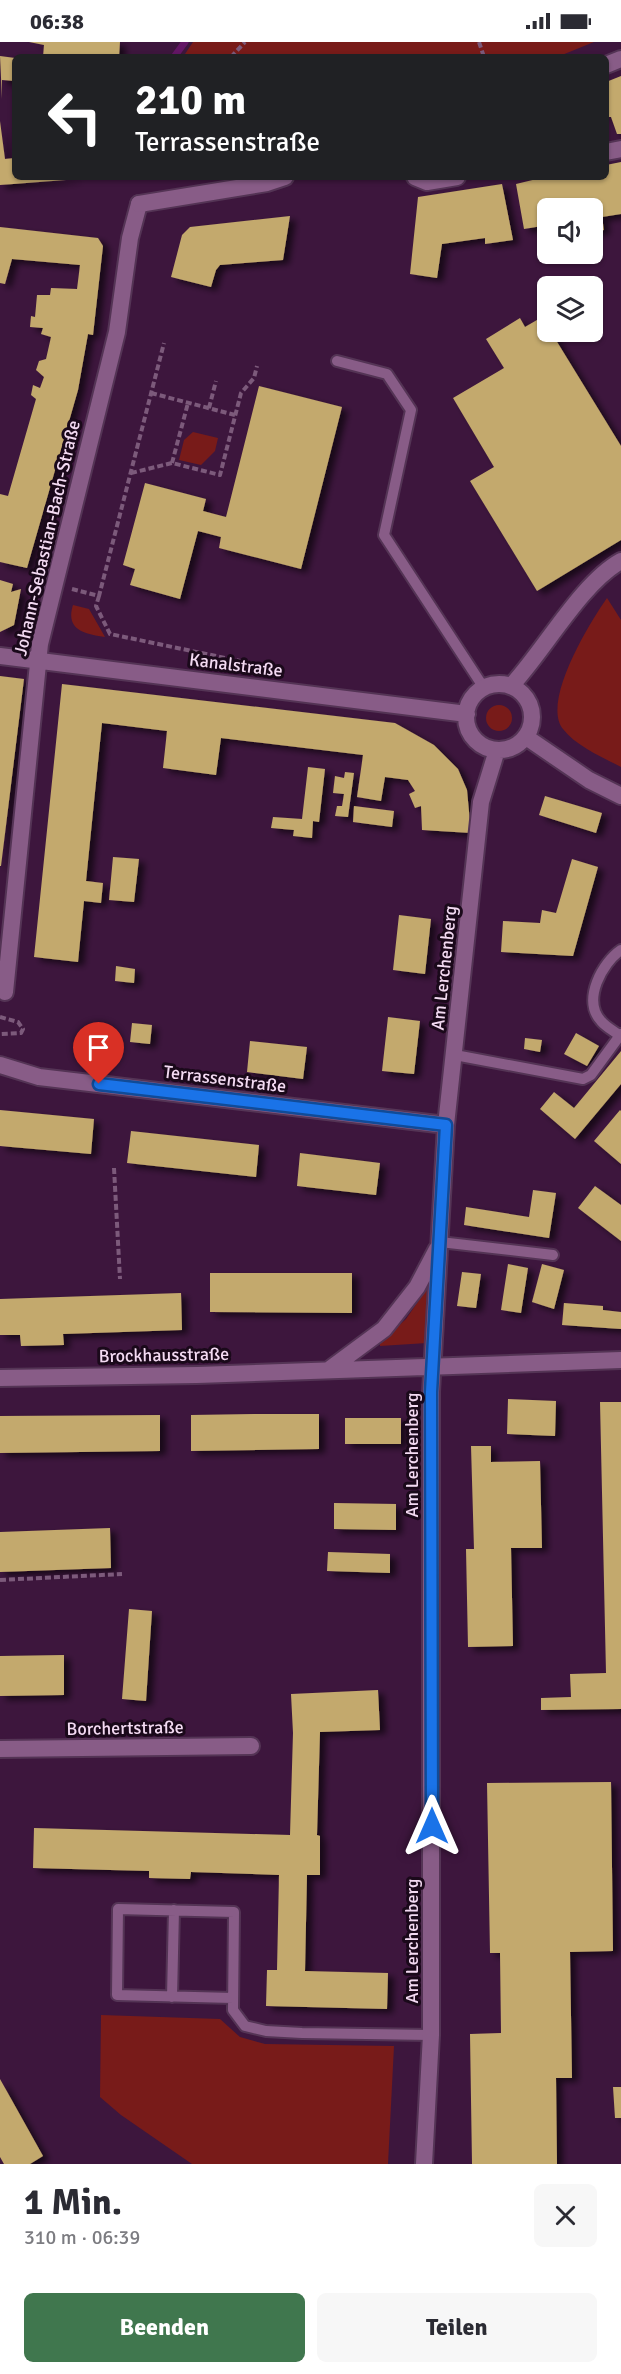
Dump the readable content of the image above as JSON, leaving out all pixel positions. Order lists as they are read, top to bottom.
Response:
{
  "streets": {
    "street": [
      "Johann-Sebastian-Bach-Straße",
      "Kanalstraße",
      "Am Lerchenberg",
      "Terrassenstraße",
      "Brockhausstraße",
      "Borchertstraße"
    ]
  },
  "crossings": [
    ["Johann-Sebastian-Bach-Straße", "Kanalstraße"],
    ["Kanalstraße", "Am Lerchenberg"],
    ["Am Lerchenberg", "Terrassenstraße"],
    ["Am Lerchenberg", "Brockhausstraße"]
  ],
  "page": {
    "status": "06:38",
    "turn": ["210 m", "Terrassenstraße"],
    "heading": ["1 Min.", "310 m · 06:39"],
    "buttons": ["Beenden", "Teilen"]
  }
}
